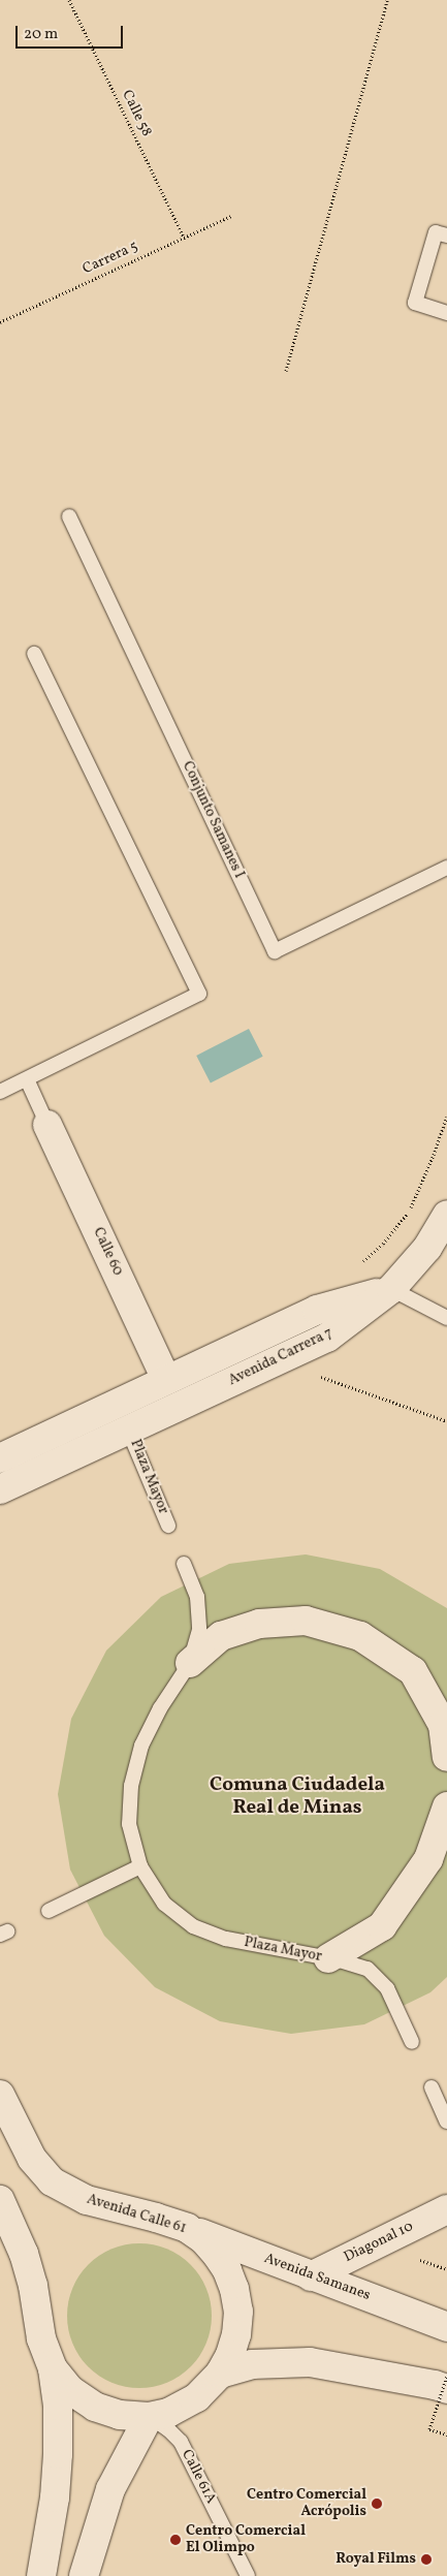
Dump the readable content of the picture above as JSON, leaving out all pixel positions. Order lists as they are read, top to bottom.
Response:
{
  "streets": {
    "main road": [
      "Calle 60",
      "Avenida Carrera 7",
      "Avenida Calle 61",
      "Diagonal 10",
      "Avenida Samanes"
    ],
    "lane": ["Conjunto Samanes I", "Plaza Mayor", "Calle 61A"],
    "path": ["Calle 58", "Carrera 5"]
  },
  "crossings": [
    ["Calle 58", "Carrera 5"],
    ["Calle 60", "Avenida Carrera 7"],
    ["Avenida Carrera 7", "Plaza Mayor"],
    ["Avenida Calle 61", "Avenida Samanes"],
    ["Avenida Calle 61", "Calle 61A"],
    ["Diagonal 10", "Avenida Samanes"]
  ],
  "districts": ["Comuna Ciudadela Real de Minas"],
  "places": ["Centro Comercial Acrópolis", "Centro Comercial El Olimpo", "Royal Films"],
  "scale_bar": "20 m"
}
